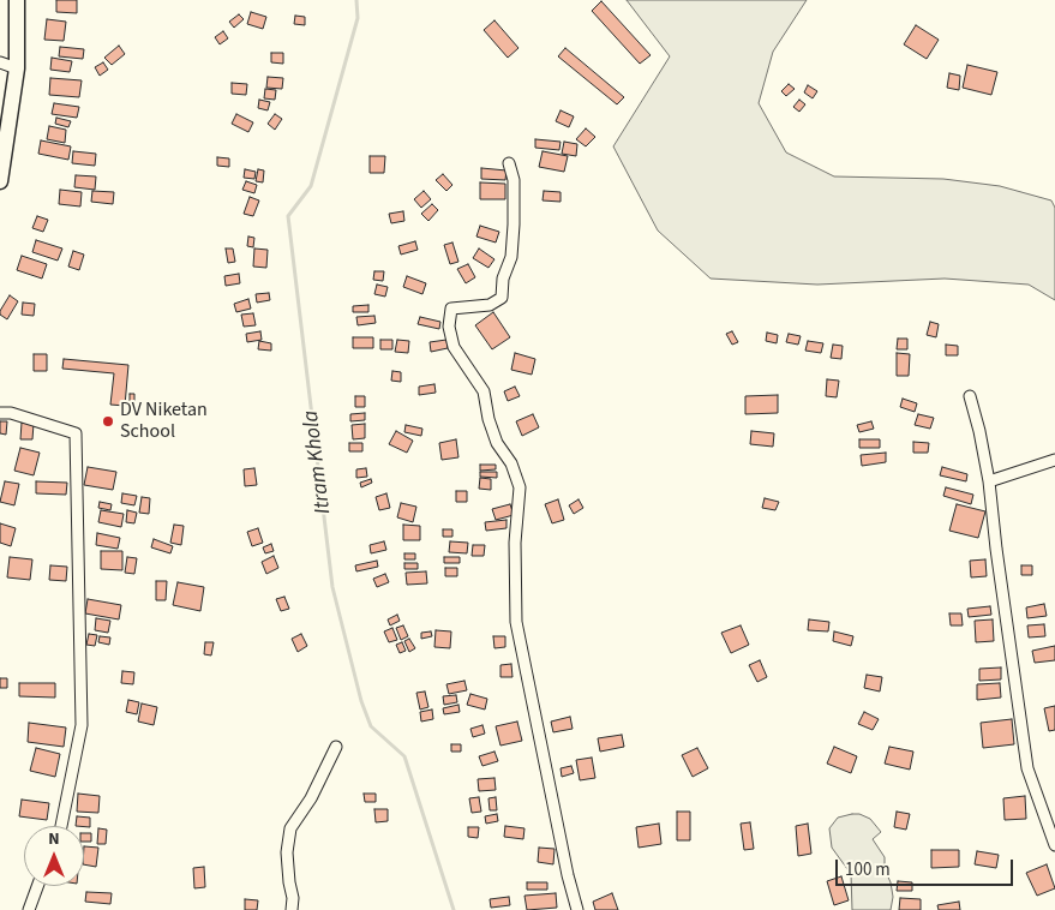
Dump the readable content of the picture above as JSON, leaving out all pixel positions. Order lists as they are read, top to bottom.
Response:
{
  "water": ["Itram Khola"],
  "places": ["DV Niketan School"],
  "scale_bar": "100 m",
  "north": "top"
}
